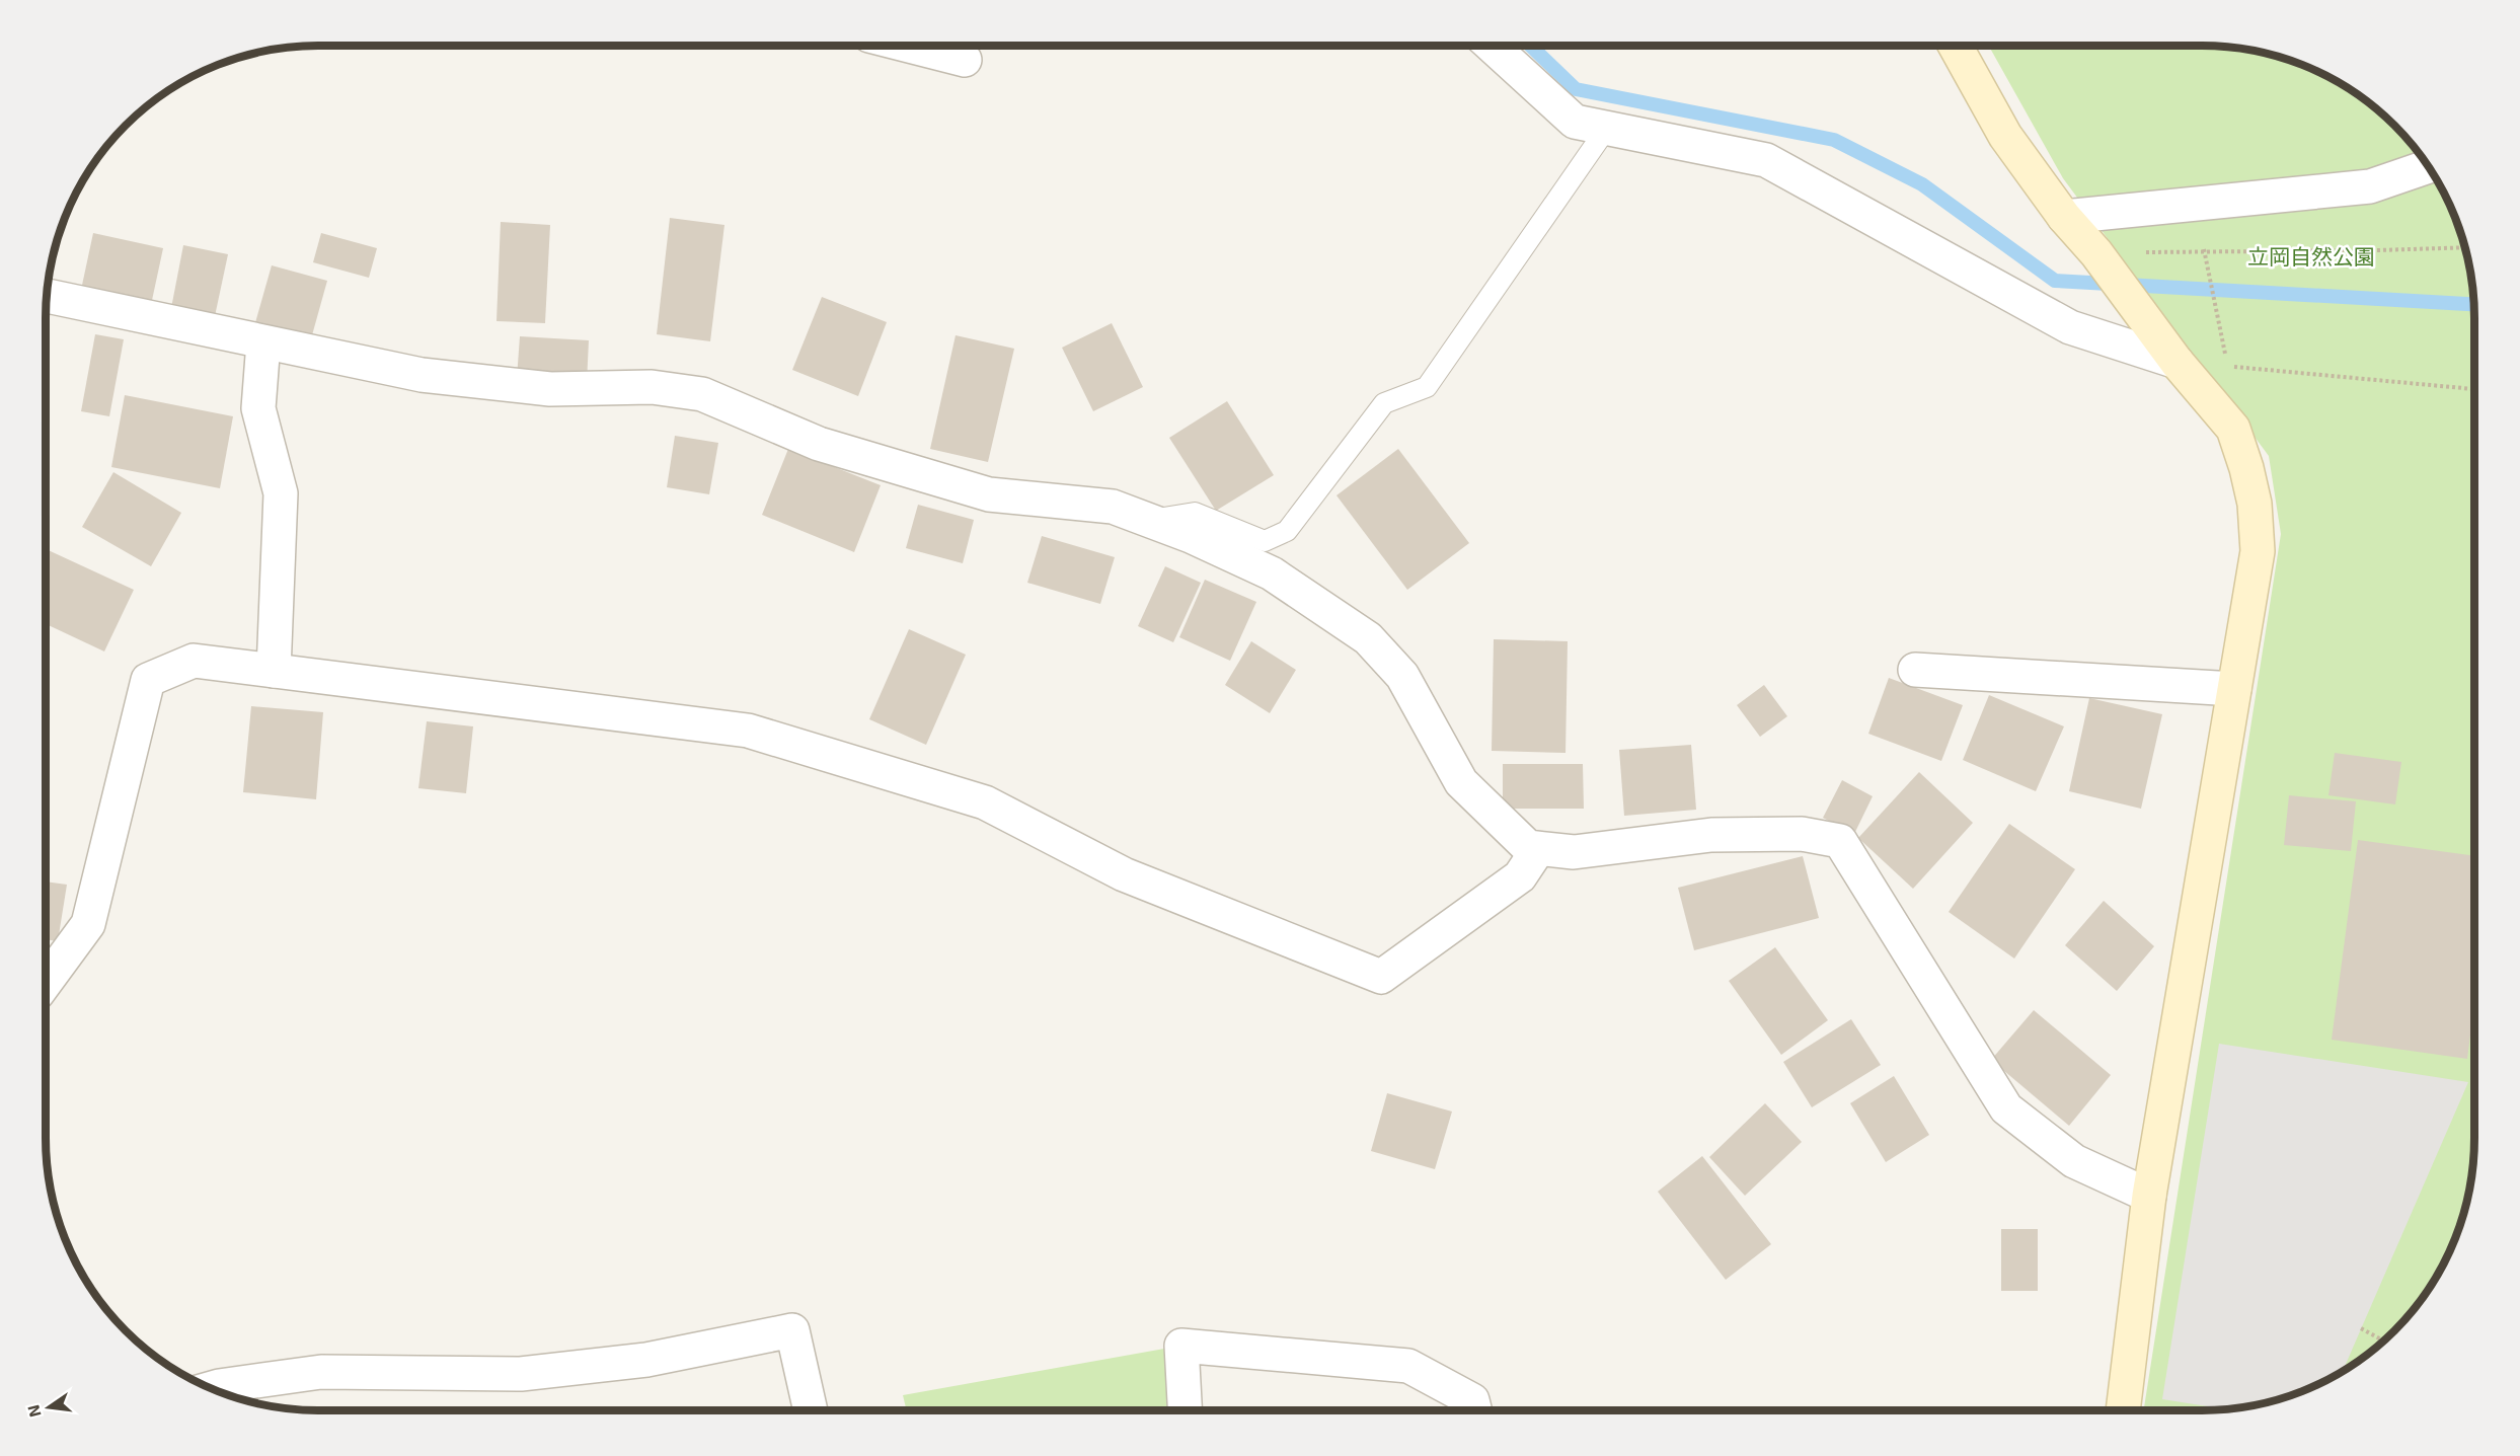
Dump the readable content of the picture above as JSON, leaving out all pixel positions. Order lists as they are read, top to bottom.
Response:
{
  "parks": ["立岡自然公園"],
  "north": "left"
}
